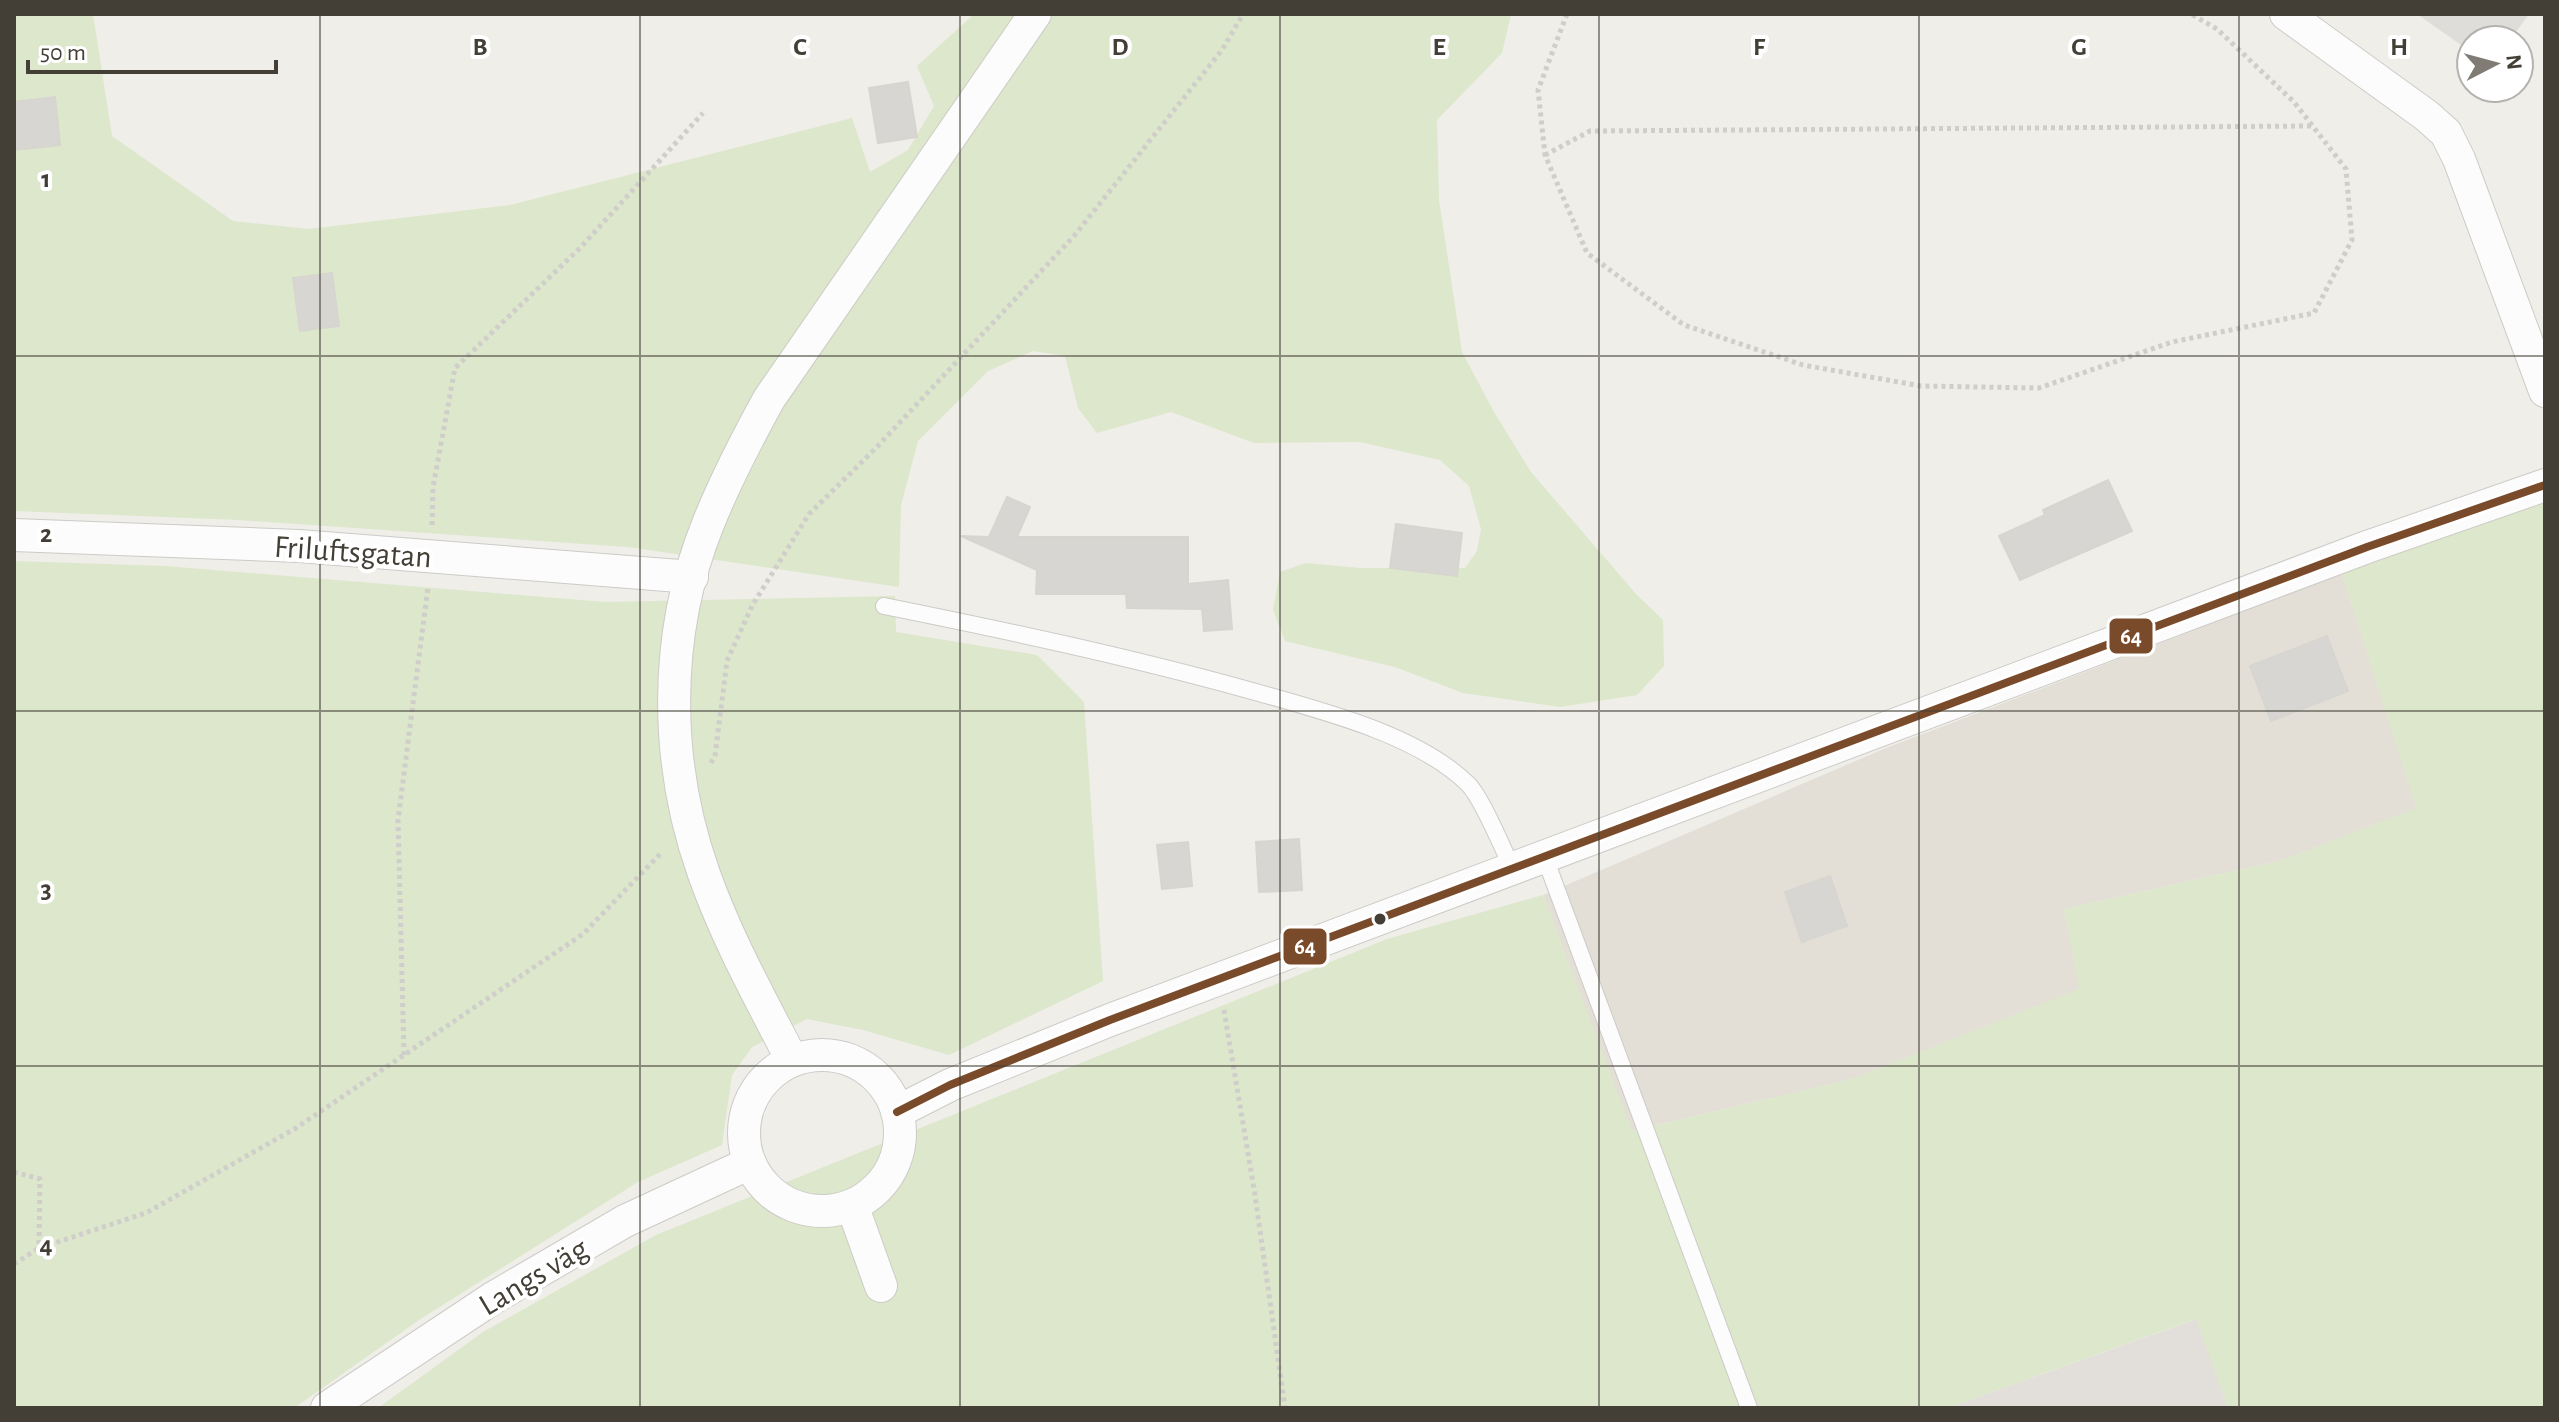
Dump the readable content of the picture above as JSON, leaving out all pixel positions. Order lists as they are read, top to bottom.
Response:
{
  "streets": {
    "street": ["Friluftsgatan", "Langs väg"]
  },
  "lines": ["transit line 64"],
  "scale_bar": "50 m",
  "north": "right",
  "grid": {
    "columns": [
      "B",
      "C",
      "D",
      "E",
      "F",
      "G",
      "H"
    ],
    "rows": [
      "1",
      "2",
      "3",
      "4"
    ]
  }
}
